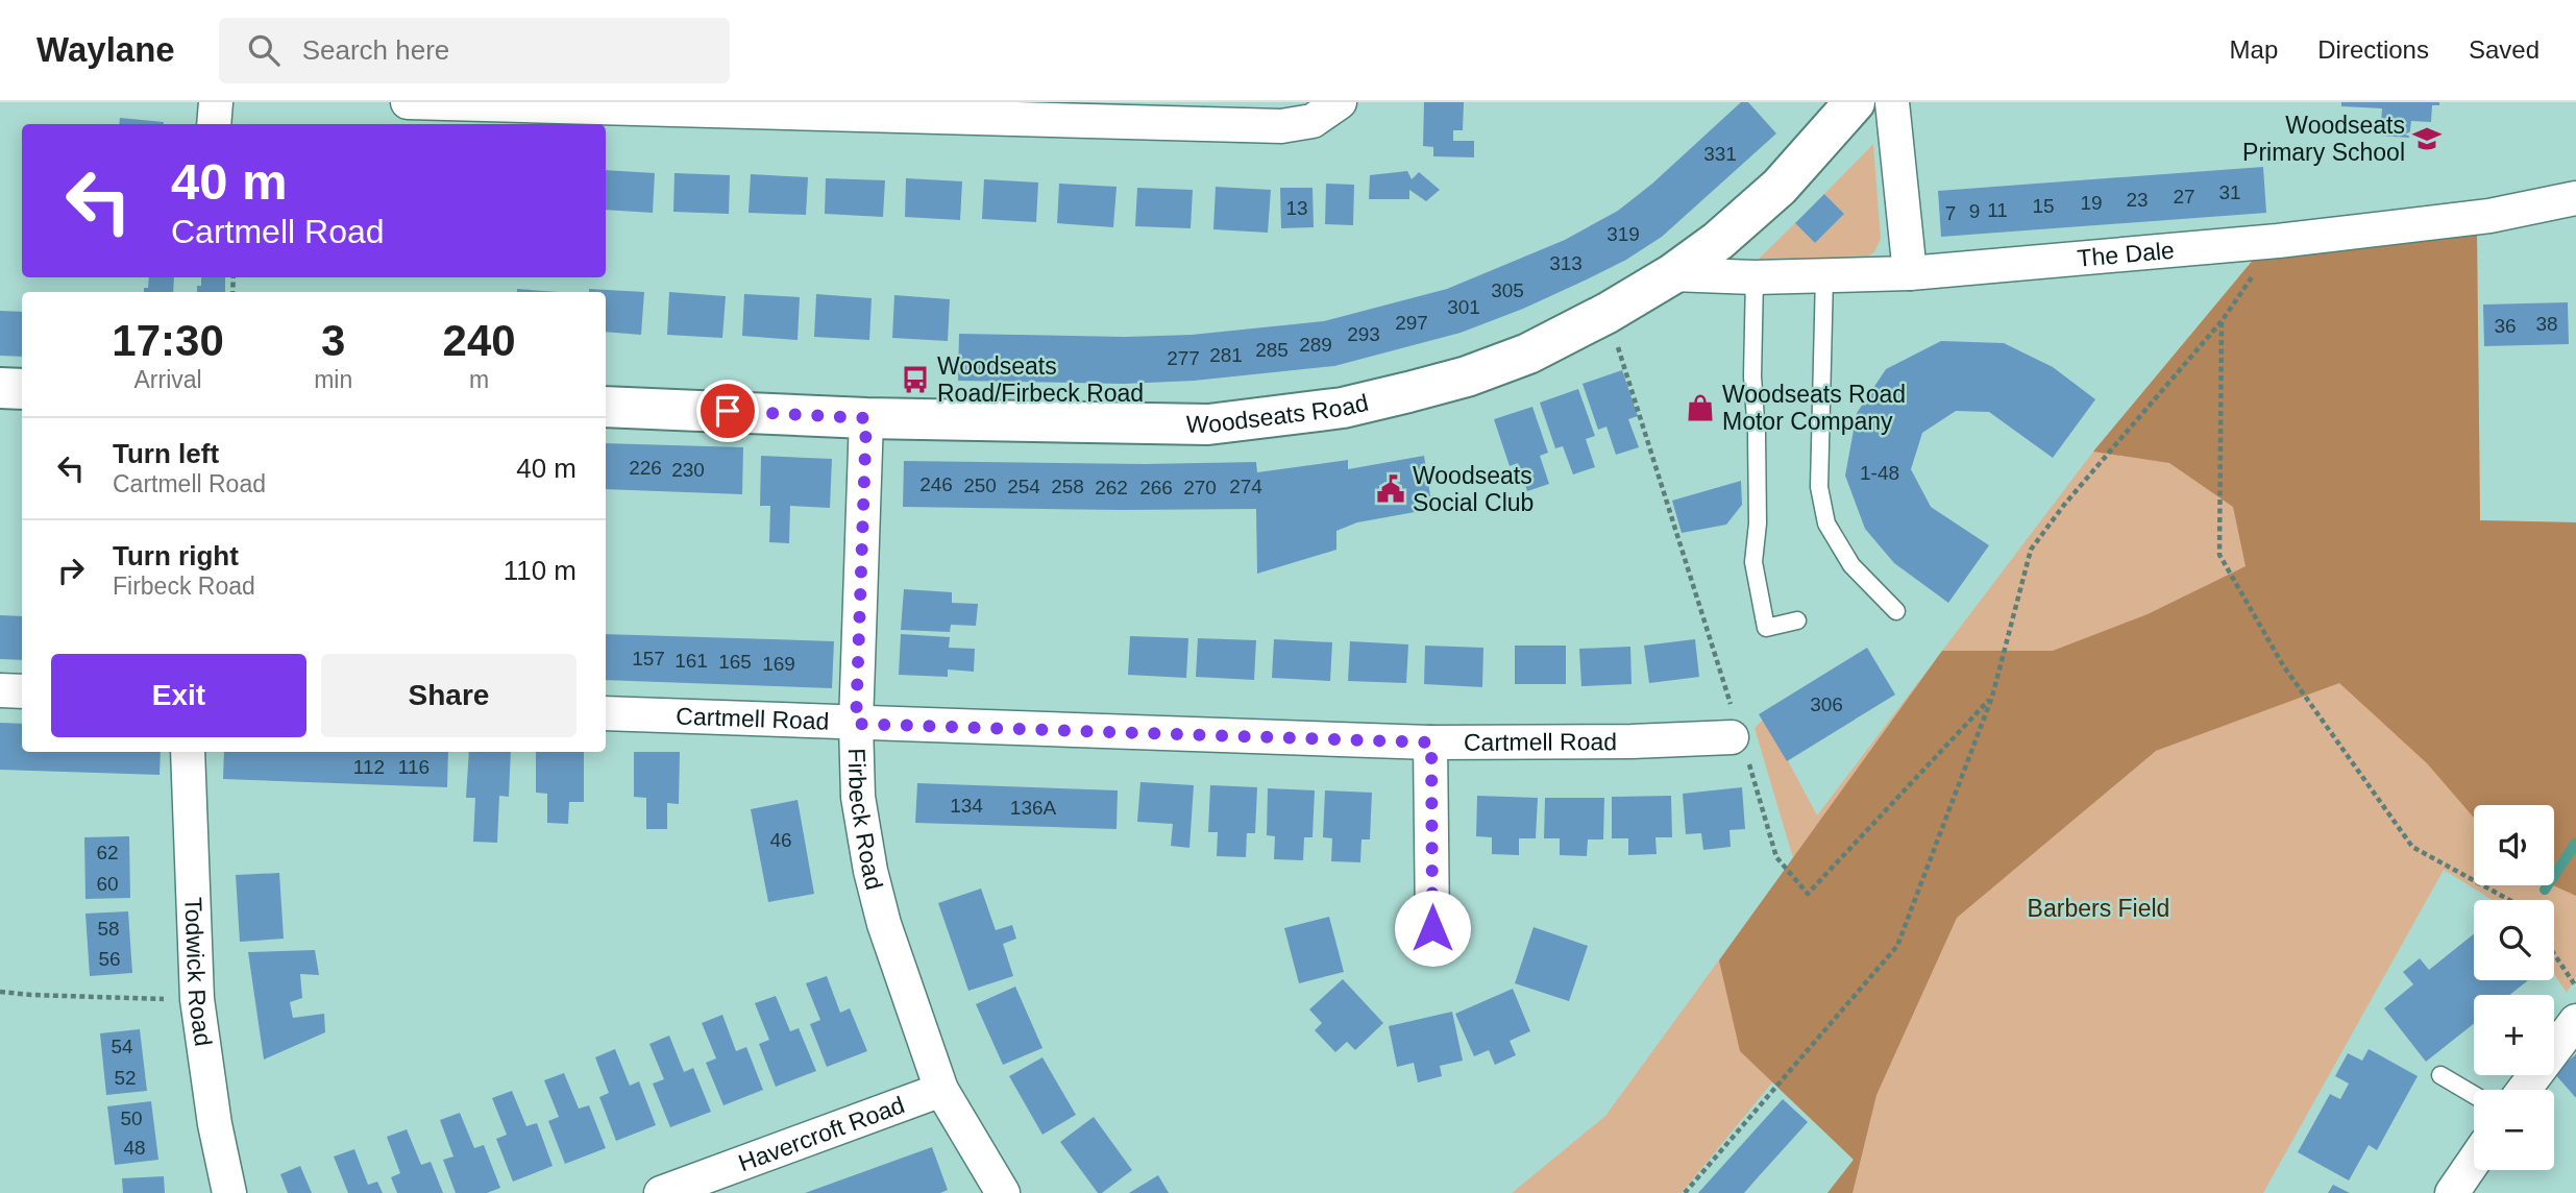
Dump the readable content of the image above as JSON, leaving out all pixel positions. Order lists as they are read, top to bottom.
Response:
{
  "streets": {
    "street": [
      "The Dale",
      "Woodseats Road",
      "Cartmell Road",
      "Firbeck Road",
      "Todwick Road",
      "Havercroft Road"
    ]
  },
  "crossings": [
    ["The Dale", "Woodseats Road"],
    ["Woodseats Road", "Firbeck Road"],
    ["Cartmell Road", "Firbeck Road"],
    ["Firbeck Road", "Havercroft Road"]
  ],
  "parks": ["Barbers Field"],
  "places": {
    "school or university": ["Woodseats Primary School"],
    "bus stop": ["Woodseats Road/Firbeck Road"],
    "shop": ["Woodseats Road Motor Company"],
    "public building": ["Woodseats Social Club"]
  },
  "house_numbers": [
    "331",
    "31",
    "27",
    "23",
    "19",
    "15",
    "13",
    "11",
    "9",
    "7",
    "319",
    "313",
    "305",
    "301",
    "297",
    "38",
    "36",
    "293",
    "289",
    "285",
    "281",
    "277",
    "226",
    "230",
    "1-48",
    "246",
    "250",
    "254",
    "258",
    "274",
    "262",
    "266",
    "270",
    "157",
    "161",
    "165",
    "169",
    "306",
    "112",
    "116",
    "134",
    "136A",
    "46",
    "62",
    "60",
    "58",
    "56",
    "54",
    "52",
    "50",
    "48"
  ],
  "page": {
    "header": "Waylane",
    "search": "Search here",
    "nav": ["Map", "Directions", "Saved"],
    "turn": ["40 m", "Cartmell Road"],
    "eta": [
      "17:30",
      "Arrival",
      "3",
      "min",
      "240",
      "m"
    ],
    "list": [
      {
        "name": "Turn left",
        "note": "Cartmell Road",
        "value": "40 m"
      },
      {
        "name": "Turn right",
        "note": "Firbeck Road",
        "value": "110 m"
      }
    ],
    "buttons": ["Exit", "Share"],
    "map_buttons": ["+", "−"]
  }
}
